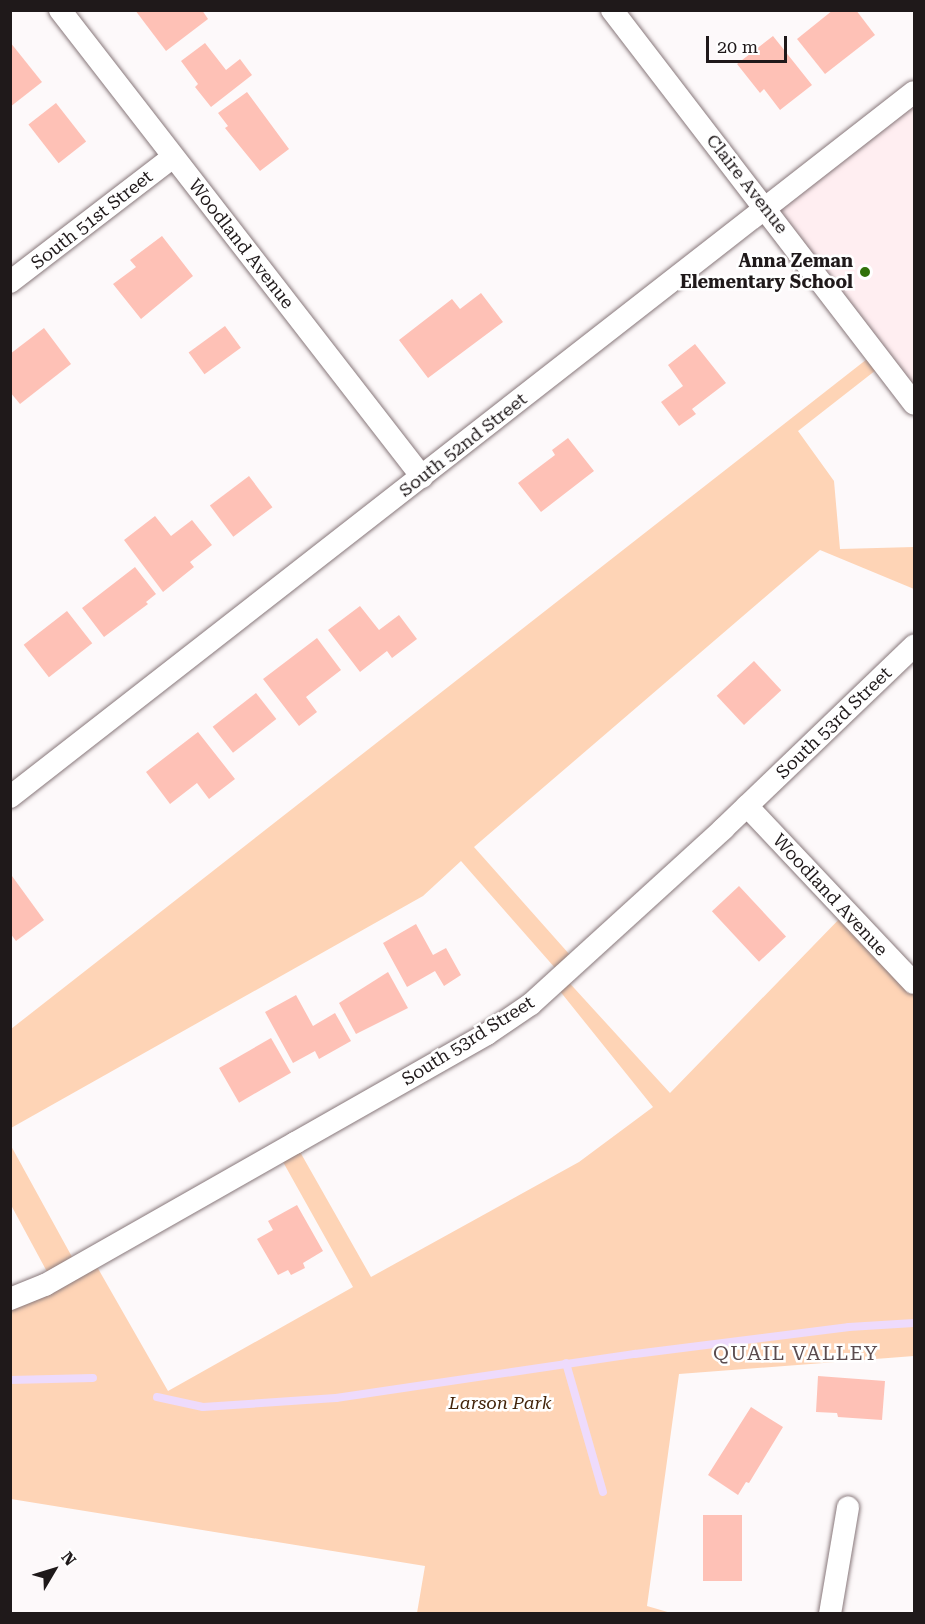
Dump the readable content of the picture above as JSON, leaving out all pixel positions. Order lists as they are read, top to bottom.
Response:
{
  "streets": {
    "street": [
      "Claire Avenue",
      "South 51st Street",
      "Woodland Avenue",
      "South 52nd Street",
      "South 53rd Street"
    ]
  },
  "crossings": [
    ["Claire Avenue", "South 52nd Street"],
    ["South 51st Street", "Woodland Avenue"],
    ["Woodland Avenue", "South 52nd Street"],
    ["Woodland Avenue", "South 53rd Street"]
  ],
  "districts": ["QUAIL VALLEY"],
  "parks": ["Larson Park"],
  "places": ["Anna Zeman Elementary School"],
  "scale_bar": "20 m",
  "north": "top right"
}
